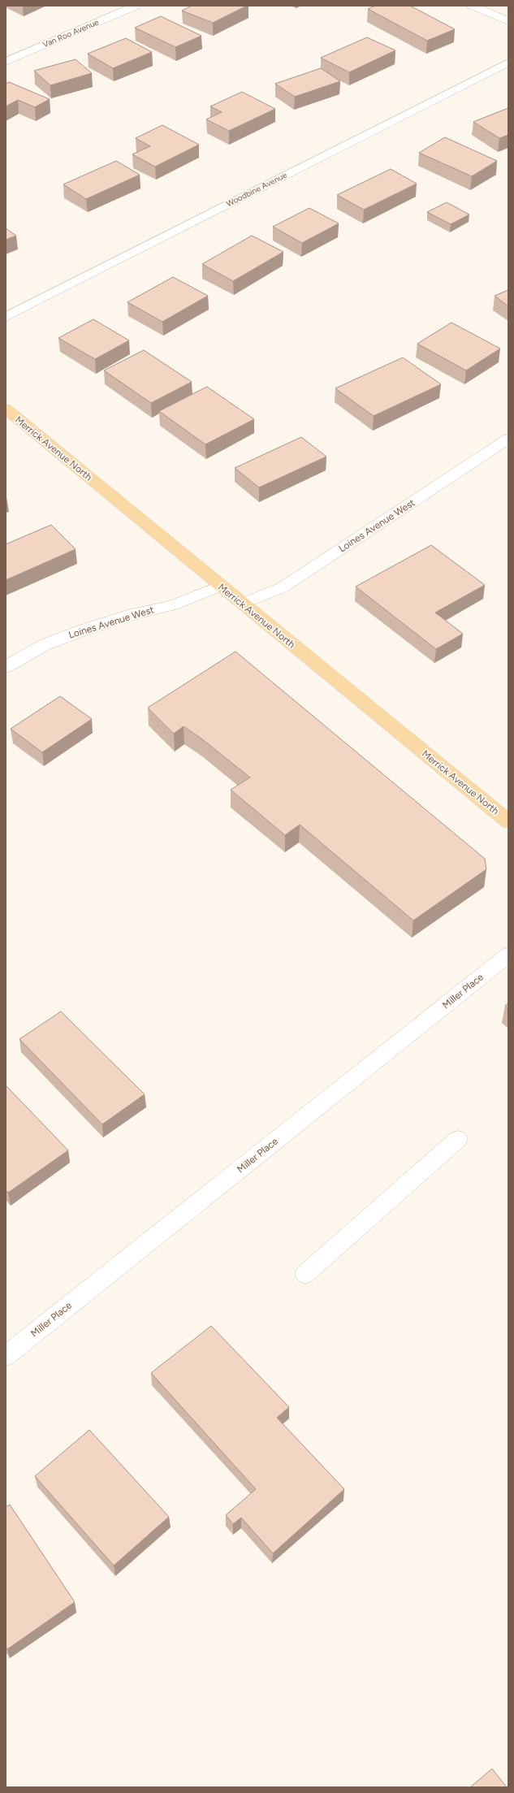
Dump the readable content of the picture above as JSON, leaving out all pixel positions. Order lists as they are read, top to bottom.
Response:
{
  "streets": {
    "main road": ["Merrick Avenue North"],
    "street": [
      "Van Roo Avenue",
      "Woodbine Avenue",
      "Loines Avenue West",
      "Miller Place"
    ]
  },
  "crossings": [
    ["Merrick Avenue North", "Loines Avenue West"]
  ]
}
